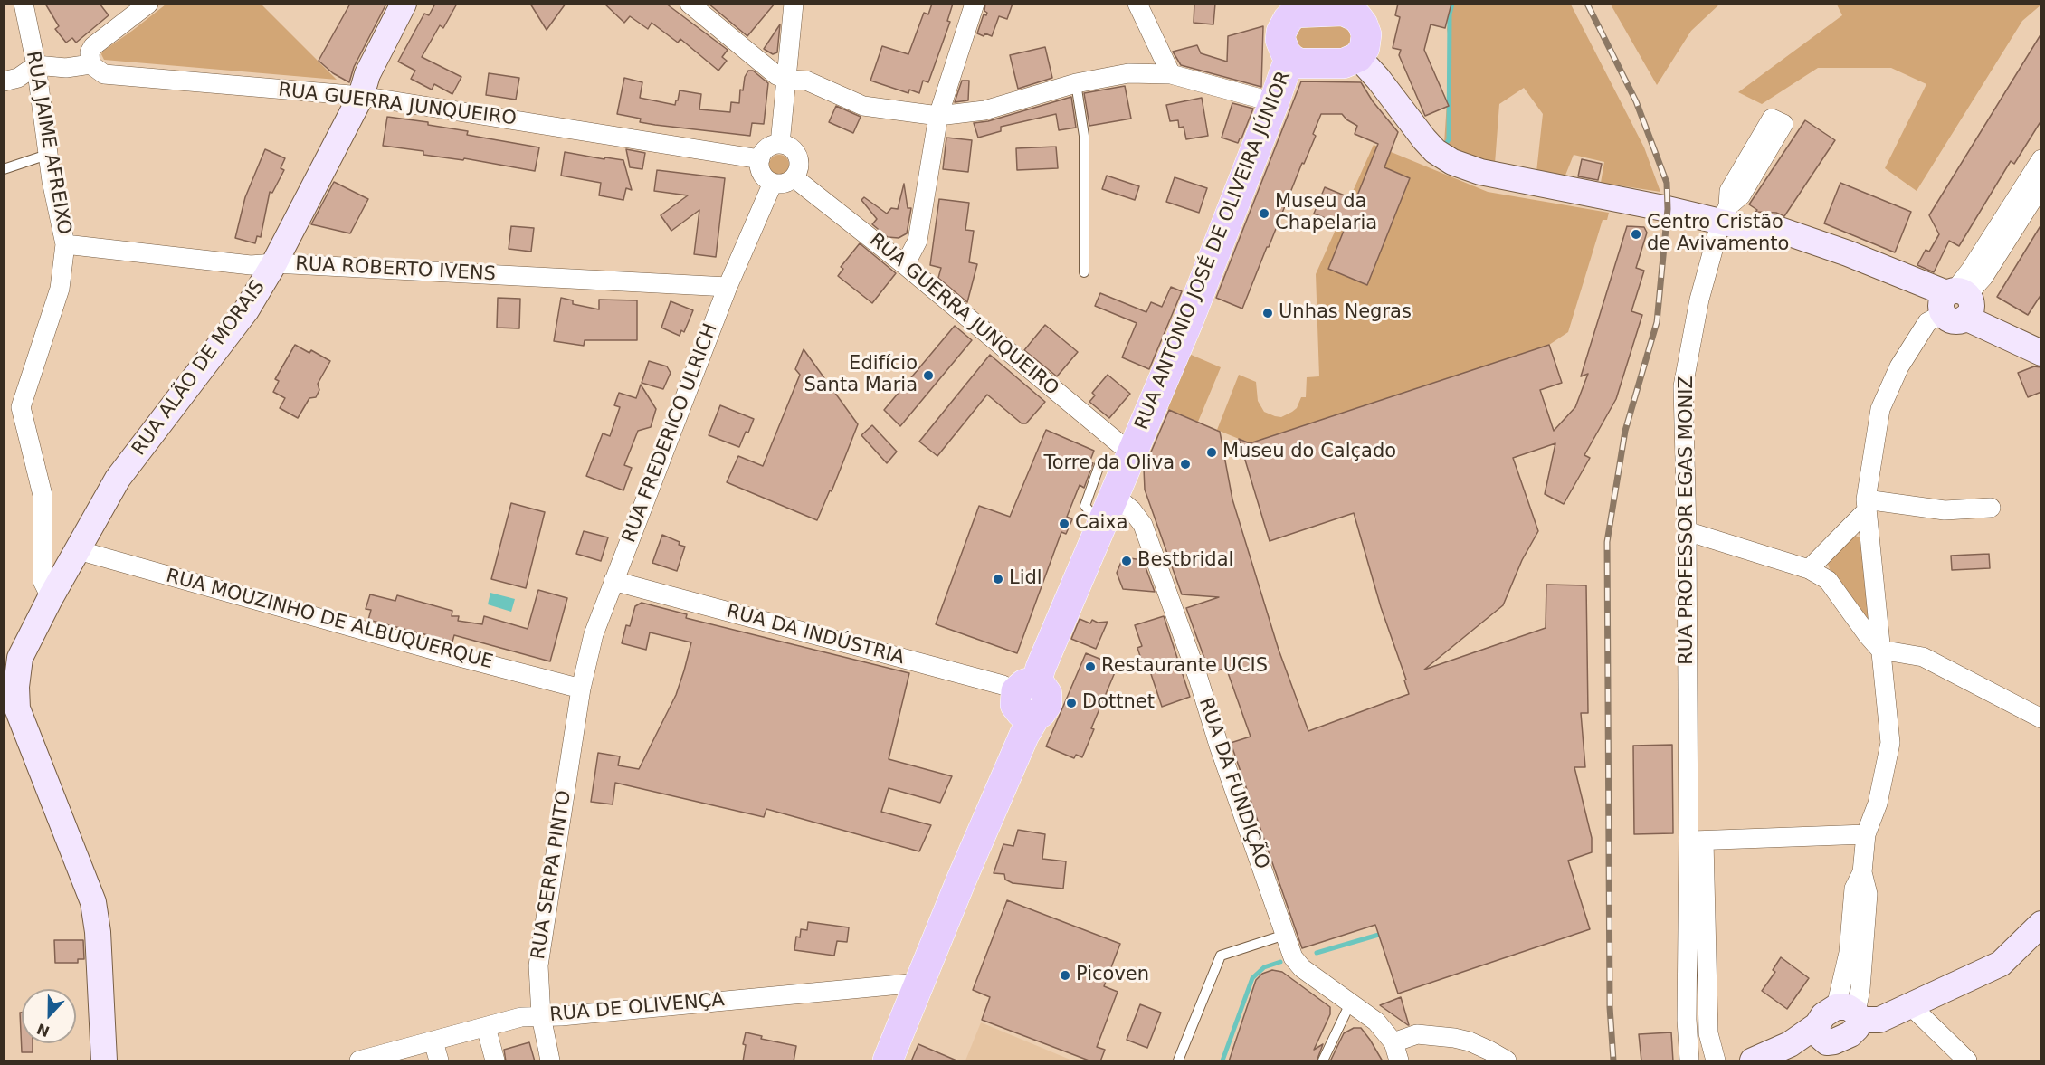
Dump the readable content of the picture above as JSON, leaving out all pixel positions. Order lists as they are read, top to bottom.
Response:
{
  "streets": {
    "main road": ["RUA ANTÓNIO JOSÉ DE OLIVEIRA JÚNIOR"],
    "street": [
      "RUA GUERRA JUNQUEIRO",
      "RUA JAIME AFREIXO",
      "RUA ROBERTO IVENS",
      "RUA ALÃO DE MORAIS",
      "RUA FREDERICO ULRICH",
      "RUA PROFESSOR EGAS MONIZ",
      "RUA MOUZINHO DE ALBUQUERQUE",
      "RUA DA INDÚSTRIA",
      "RUA DA FUNDIÇÃO",
      "RUA SERPA PINTO",
      "RUA DE OLIVENÇA"
    ]
  },
  "crossings": [
    ["RUA GUERRA JUNQUEIRO", "RUA ANTÓNIO JOSÉ DE OLIVEIRA JÚNIOR"],
    ["RUA GUERRA JUNQUEIRO", "RUA ALÃO DE MORAIS"],
    ["RUA GUERRA JUNQUEIRO", "RUA FREDERICO ULRICH"],
    ["RUA JAIME AFREIXO", "RUA ROBERTO IVENS"],
    ["RUA JAIME AFREIXO", "RUA ALÃO DE MORAIS"],
    ["RUA ANTÓNIO JOSÉ DE OLIVEIRA JÚNIOR", "RUA DA INDÚSTRIA"],
    ["RUA ANTÓNIO JOSÉ DE OLIVEIRA JÚNIOR", "RUA DA FUNDIÇÃO"],
    ["RUA ANTÓNIO JOSÉ DE OLIVEIRA JÚNIOR", "RUA DE OLIVENÇA"],
    ["RUA ROBERTO IVENS", "RUA ALÃO DE MORAIS"],
    ["RUA ROBERTO IVENS", "RUA FREDERICO ULRICH"],
    ["RUA ALÃO DE MORAIS", "RUA MOUZINHO DE ALBUQUERQUE"],
    ["RUA FREDERICO ULRICH", "RUA MOUZINHO DE ALBUQUERQUE"],
    ["RUA FREDERICO ULRICH", "RUA DA INDÚSTRIA"],
    ["RUA FREDERICO ULRICH", "RUA SERPA PINTO"],
    ["RUA MOUZINHO DE ALBUQUERQUE", "RUA SERPA PINTO"],
    ["RUA SERPA PINTO", "RUA DE OLIVENÇA"]
  ],
  "places": [
    "Museu da Chapelaria",
    "Centro Cristão de Avivamento",
    "Unhas Negras",
    "Edifício Santa Maria",
    "Museu do Calçado",
    "Torre da Oliva",
    "Caixa",
    "Bestbridal",
    "Lidl",
    "Restaurante UCIS",
    "Dottnet",
    "Picoven"
  ],
  "north": "bottom"
}
